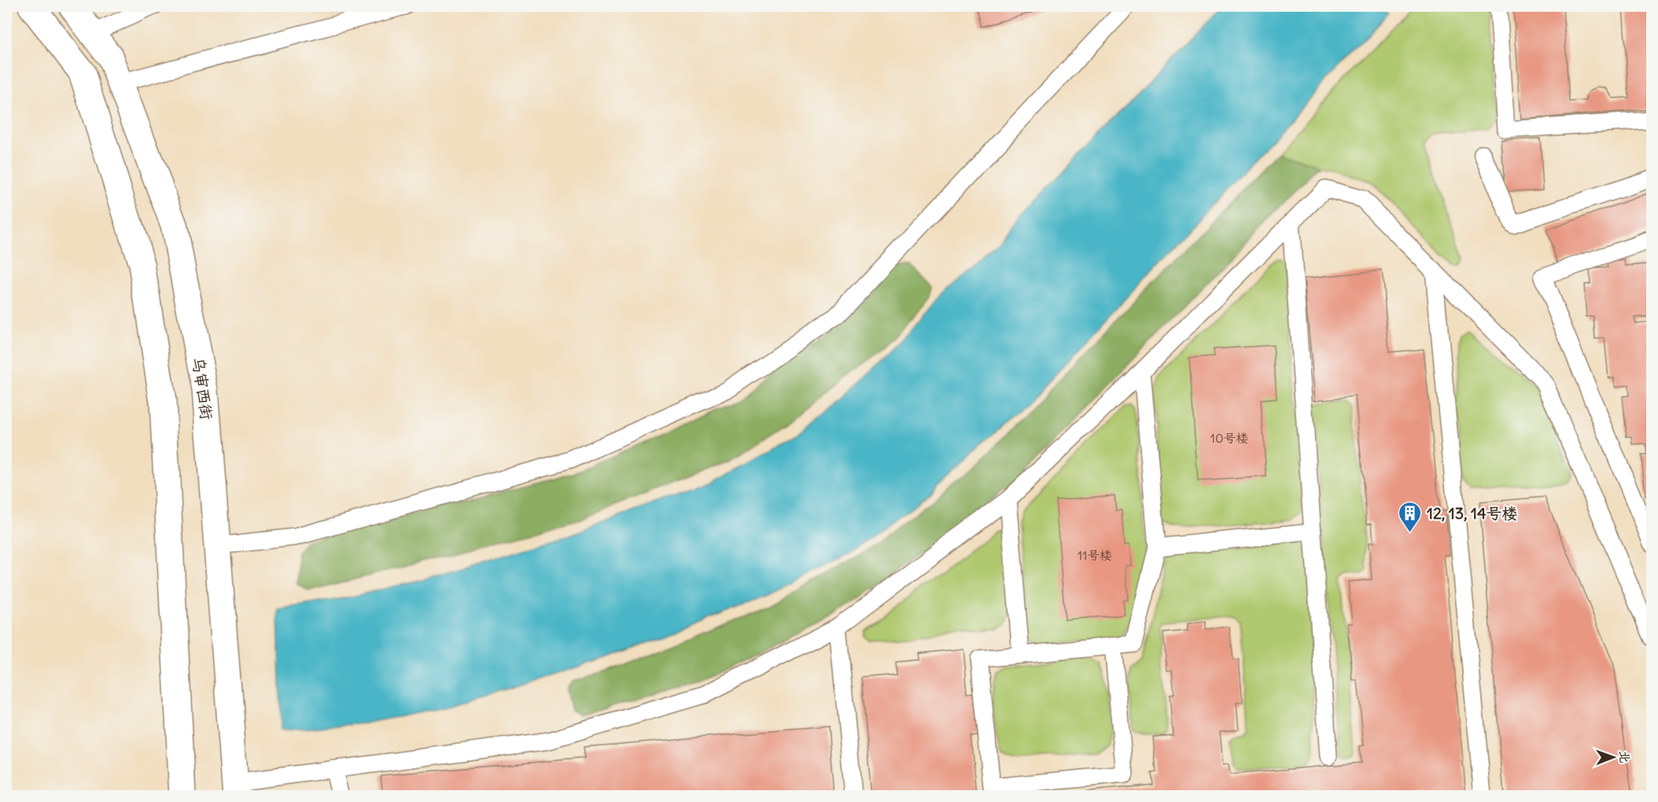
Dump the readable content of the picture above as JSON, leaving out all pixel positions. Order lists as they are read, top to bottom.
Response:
{
  "streets": {
    "main road": ["乌审西街"]
  },
  "places": {
    "building": ["12, 13, 14号楼"]
  },
  "house_numbers": ["10号楼", "11号楼"],
  "north": "right"
}
